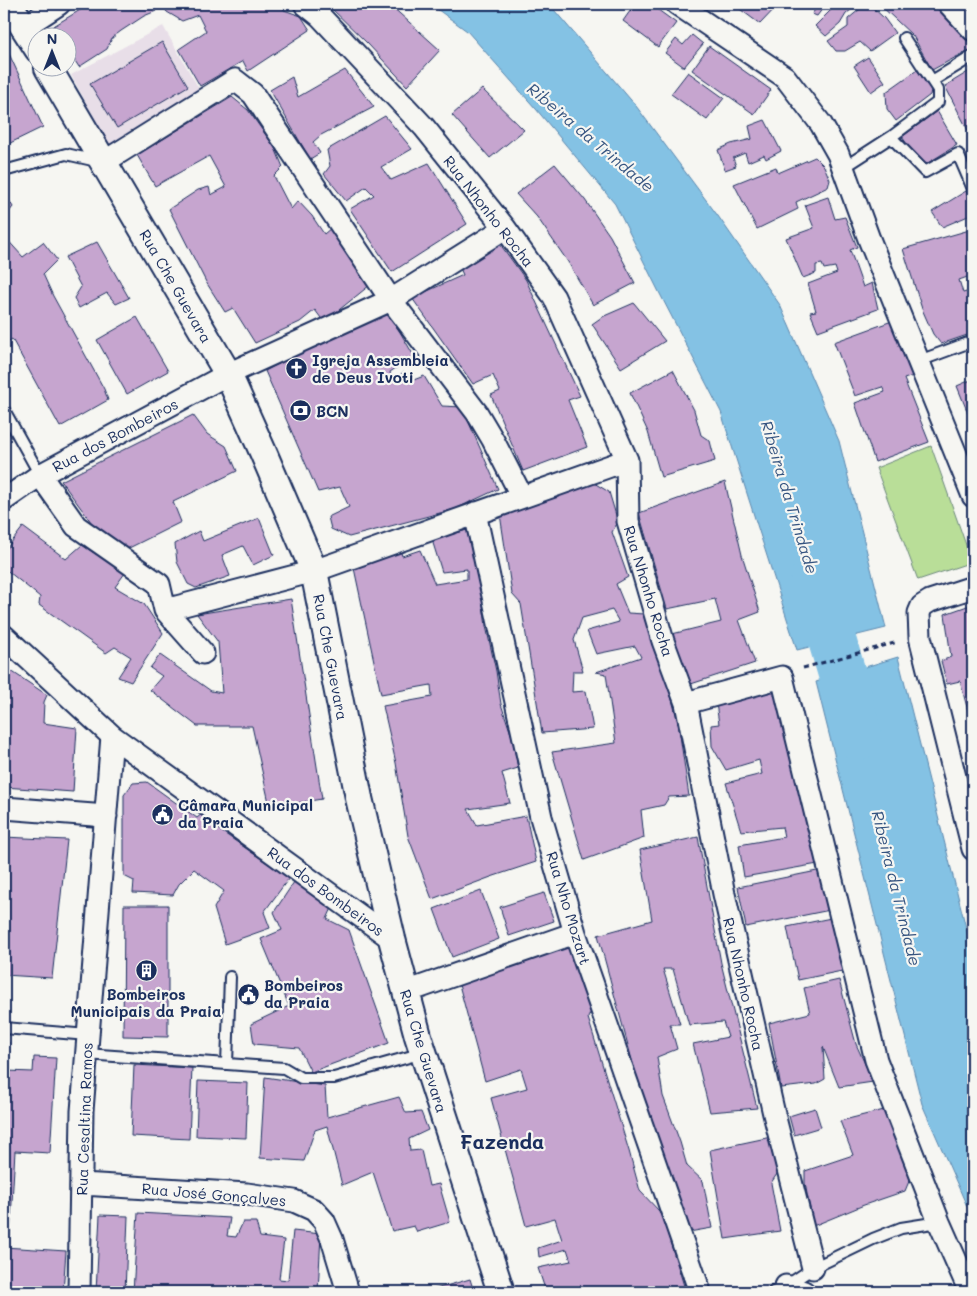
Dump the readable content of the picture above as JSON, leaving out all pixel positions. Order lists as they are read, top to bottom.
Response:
{
  "streets": {
    "street": [
      "Rua Nhonho Rocha",
      "Rua Che Guevara",
      "Rua dos Bombeiros",
      "Rua Nho Mozart",
      "Rua Cesaltina Ramos",
      "Rua José Gonçalves"
    ]
  },
  "crossings": [
    ["Rua Nhonho Rocha", "Rua dos Bombeiros"],
    ["Rua Che Guevara", "Rua dos Bombeiros"],
    ["Rua dos Bombeiros", "Rua Cesaltina Ramos"],
    ["Rua Cesaltina Ramos", "Rua José Gonçalves"]
  ],
  "districts": ["Fazenda"],
  "water": ["Ribeira da Trindade"],
  "places": {
    "church": ["Igreja Assembleia de Deus Ivoti"],
    "bank": ["BCN"],
    "public building": ["Câmara Municipal da Praia", "Bombeiros da Praia"],
    "building": ["Bombeiros Municipais da Praia"]
  },
  "north": "top"
}
